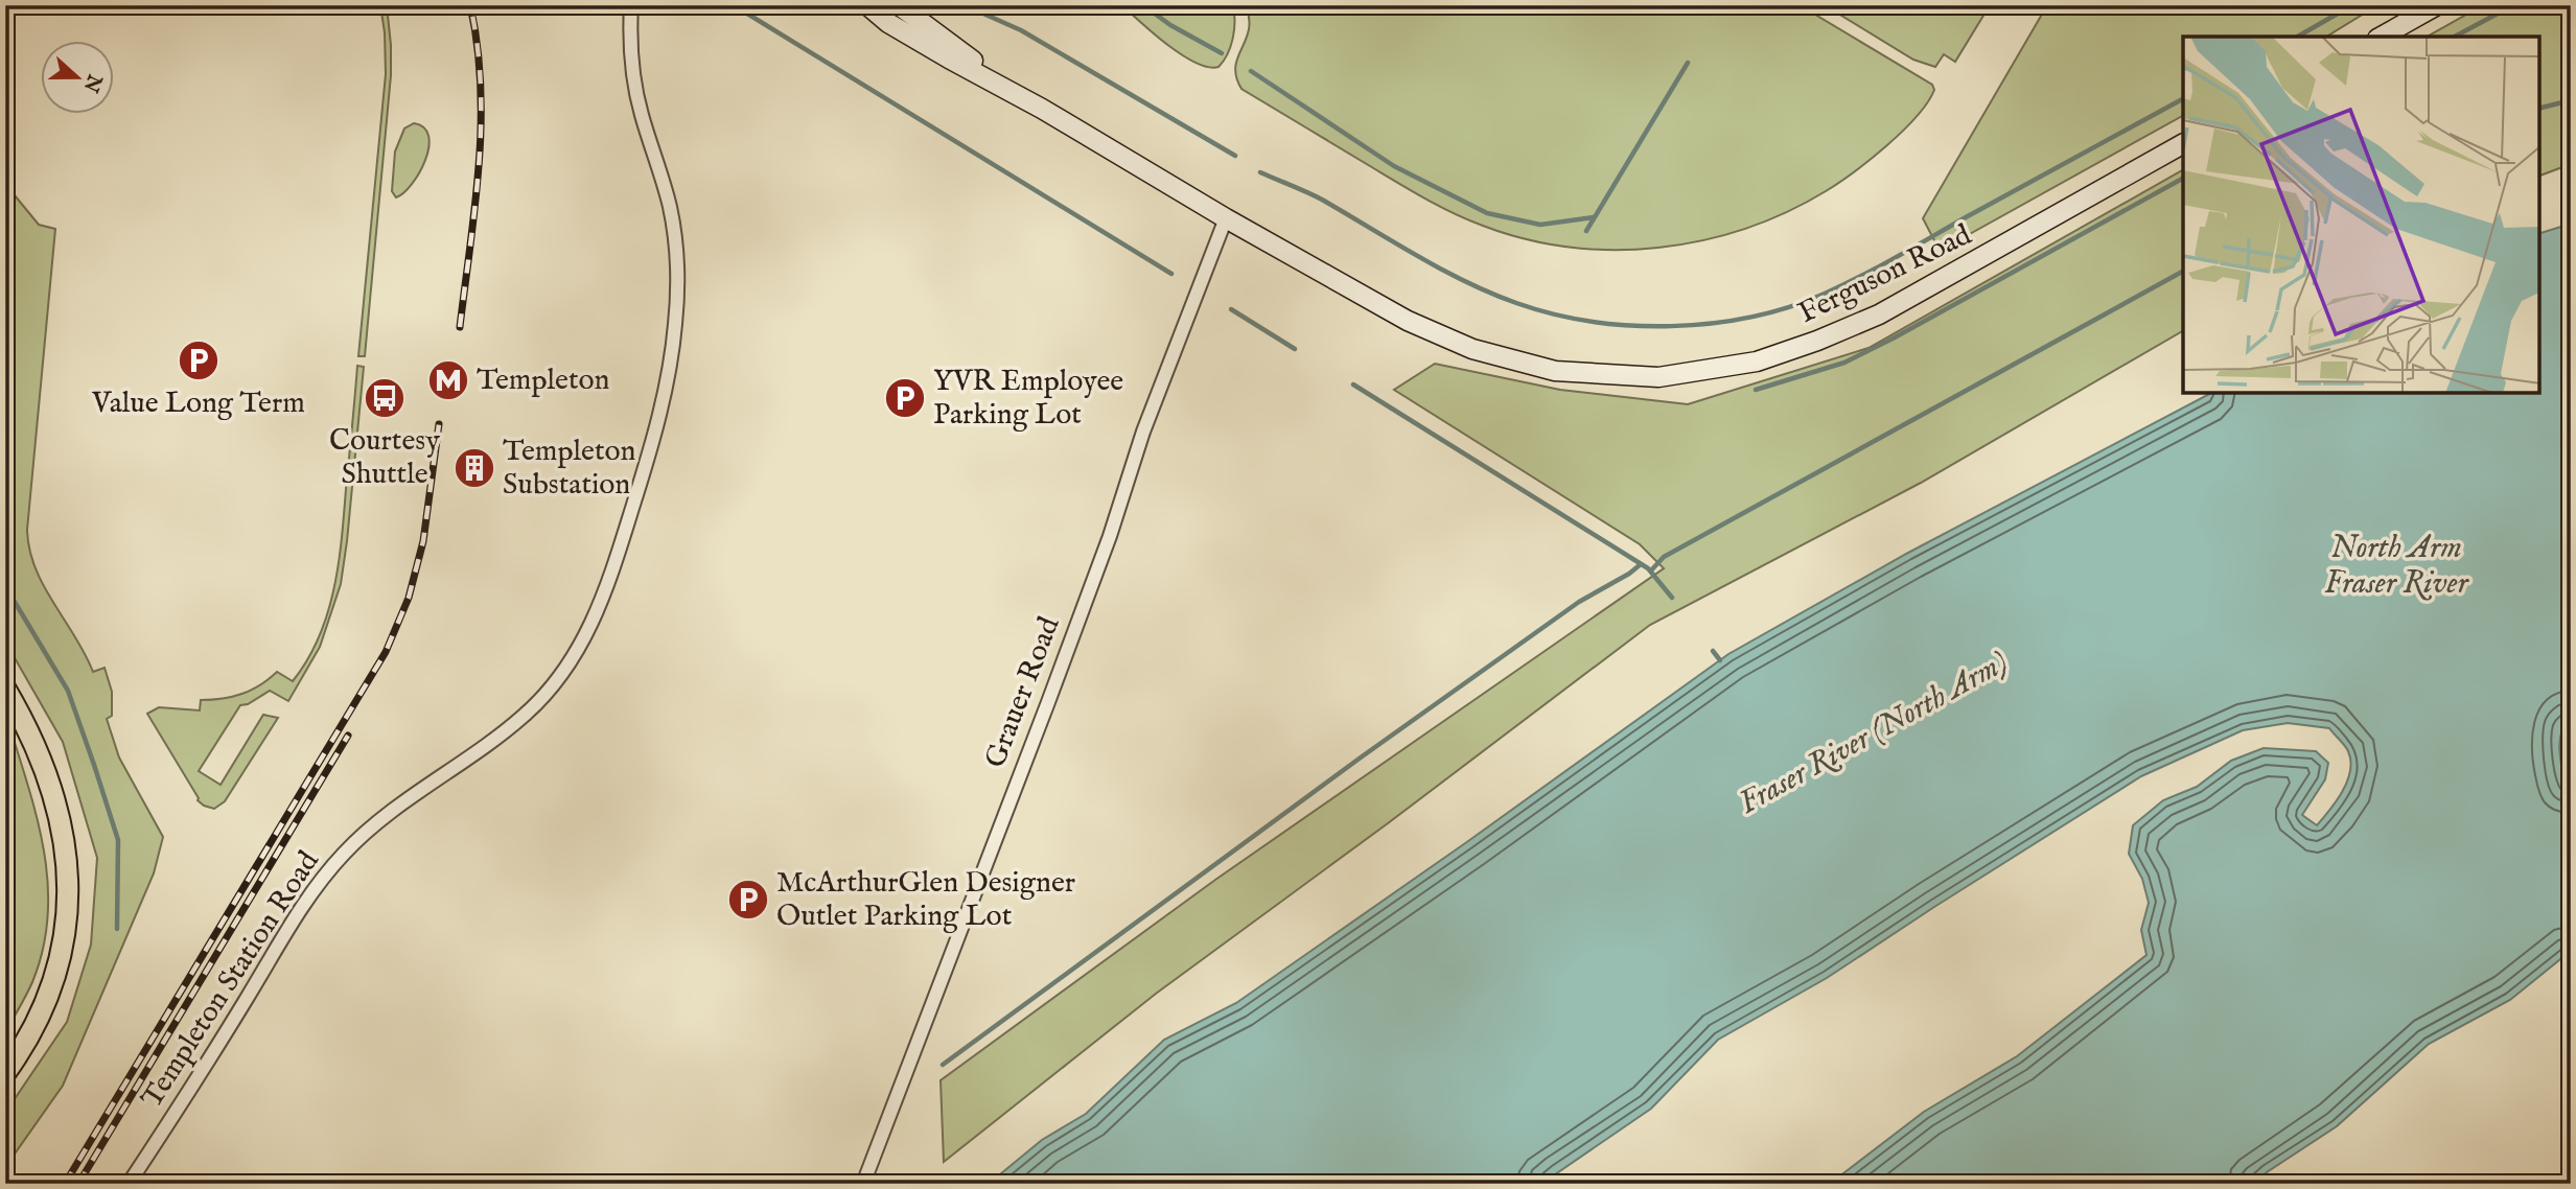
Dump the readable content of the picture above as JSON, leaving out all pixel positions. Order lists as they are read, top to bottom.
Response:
{
  "streets": {
    "street": ["Ferguson Road", "Grauer Road", "Templeton Station Road"]
  },
  "crossings": [
    ["Ferguson Road", "Grauer Road"]
  ],
  "water": ["North Arm Fraser River", "Fraser River (North Arm)"],
  "places": {
    "parking": ["Value Long Term", "YVR Employee Parking Lot", "McArthurGlen Designer Outlet Parking Lot"],
    "metro station": ["Templeton"],
    "bus stop": ["Courtesy Shuttle"],
    "building": ["Templeton Substation"]
  },
  "north": "right"
}
